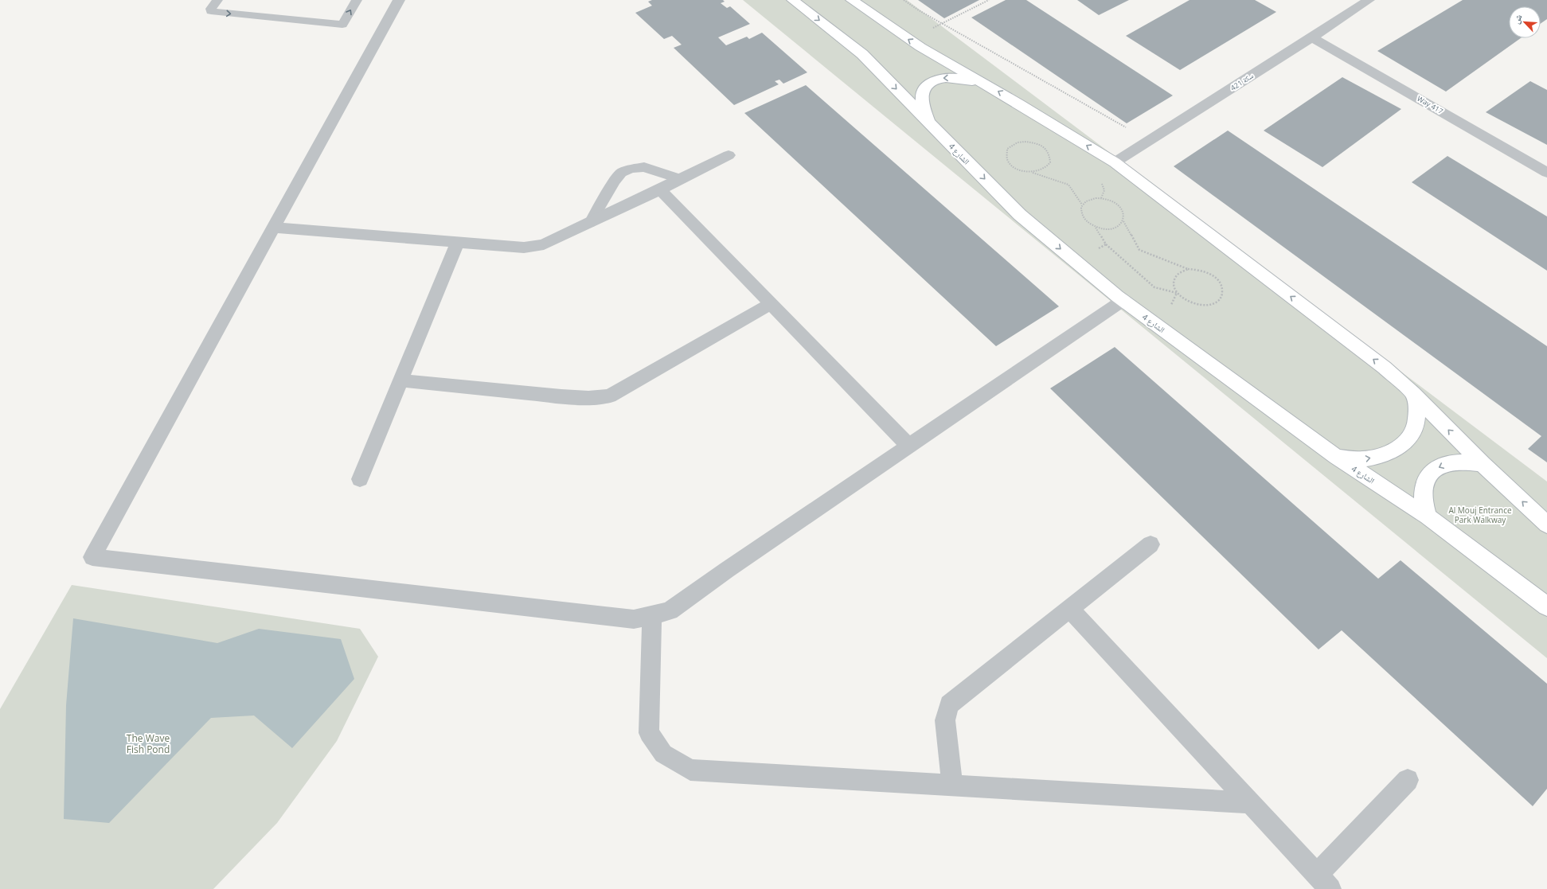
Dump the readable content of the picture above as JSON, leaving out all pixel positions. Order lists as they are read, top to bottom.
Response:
{
  "streets": {
    "street": ["سكة 421", "Way 417", "الشارع 4"]
  },
  "crossings": [
    ["سكة 421", "Way 417"]
  ],
  "parks": ["Al Mouj Entrance Park Walkway", "The Wave Fish Pond"],
  "north": "top left"
}
